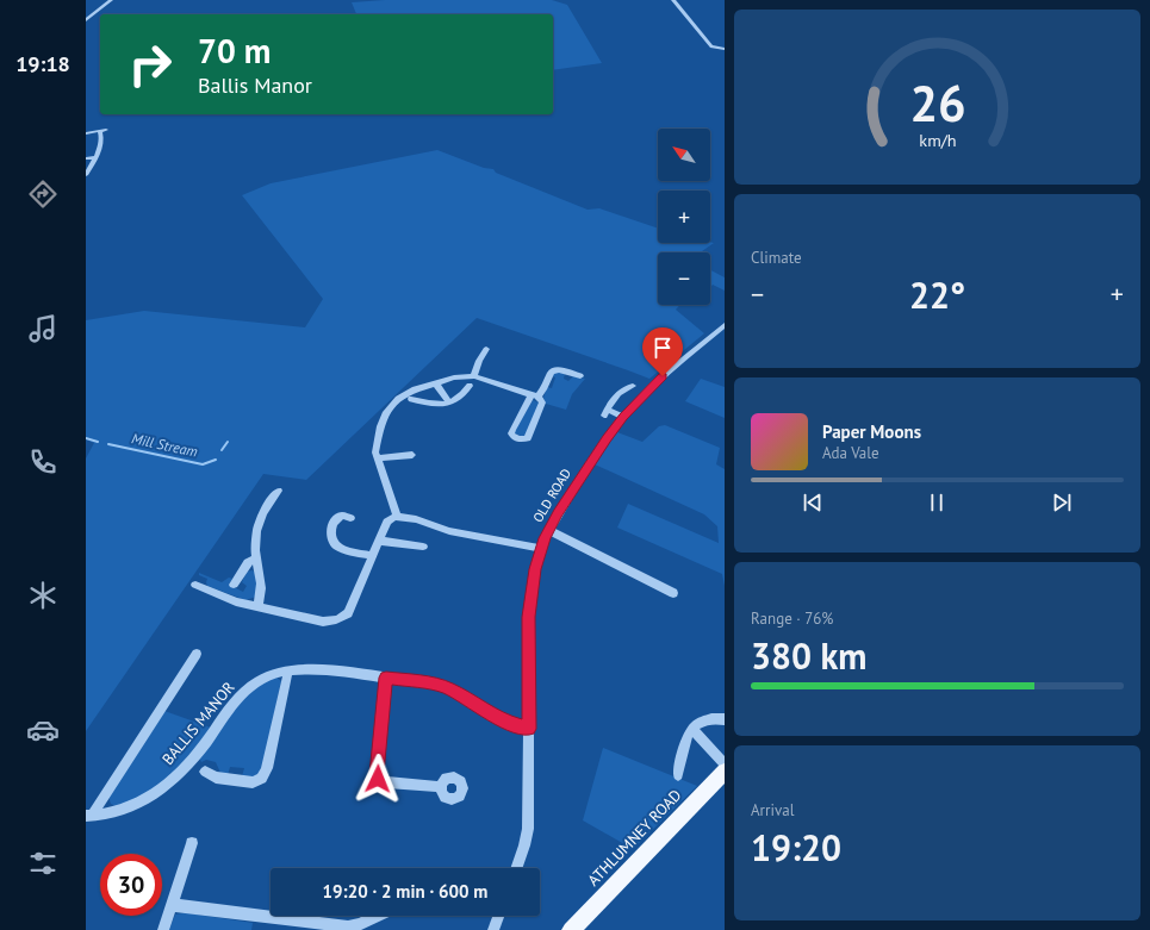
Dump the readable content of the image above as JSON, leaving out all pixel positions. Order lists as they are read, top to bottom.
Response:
{
  "streets": {
    "main road": ["ATHLUMNEY ROAD"],
    "street": ["OLD ROAD", "BALLIS MANOR"]
  },
  "crossings": [
    ["OLD ROAD", "BALLIS MANOR"]
  ],
  "water": ["Mill Stream"],
  "north": "top left",
  "page": {
    "tabs": "19:18",
    "turn": ["70 m", "Ballis Manor"],
    "map_buttons": ["+", "−"],
    "tile": [
      "Climate",
      ["Range · 76%", "380 km"],
      ["Arrival", "19:20"]
    ],
    "heat": ["−", "22°", "+"],
    "song": ["Paper Moons", "Ada Vale"],
    "limit": "30",
    "trip": "19:20 · 2 min · 600 m",
    "gauge": ["26", "km/h"]
  }
}
